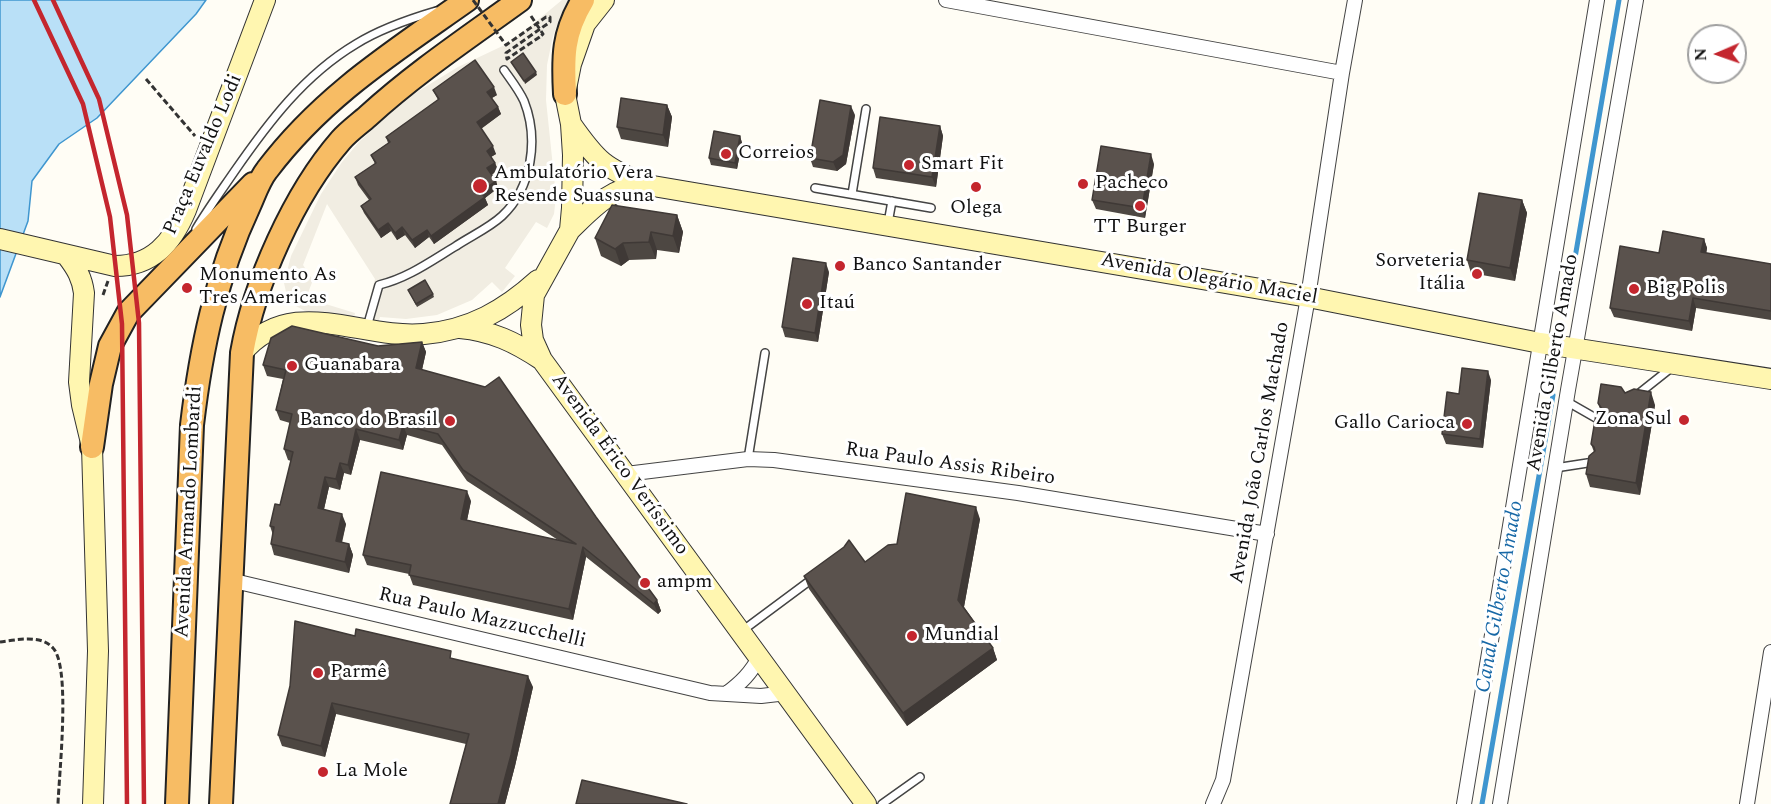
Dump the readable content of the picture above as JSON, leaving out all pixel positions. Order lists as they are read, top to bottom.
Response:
{
  "streets": {
    "highway": ["Avenida Armando Lombardi"],
    "main road": ["Praça Euvaldo Lodi", "Avenida Olegário Maciel", "Avenida Érico Veríssimo"],
    "street": [
      "Avenida Gilberto Amado",
      "Avenida João Carlos Machado",
      "Rua Paulo Assis Ribeiro",
      "Rua Paulo Mazzucchelli"
    ]
  },
  "crossings": [
    ["Praça Euvaldo Lodi", "Avenida Armando Lombardi"],
    ["Avenida Olegário Maciel", "Avenida Gilberto Amado"],
    ["Avenida Olegário Maciel", "Avenida João Carlos Machado"],
    ["Avenida João Carlos Machado", "Rua Paulo Assis Ribeiro"],
    ["Avenida Érico Veríssimo", "Rua Paulo Assis Ribeiro"],
    ["Avenida Érico Veríssimo", "Rua Paulo Mazzucchelli"]
  ],
  "water": ["Canal Gilberto Amado"],
  "places": [
    "Correios",
    "Smart Fit",
    "Pacheco",
    "Ambulatório Vera Resende Suassuna",
    "Olega",
    "TT Burger",
    "Banco Santander",
    "Sorveteria Itália",
    "Monumento As Tres Americas",
    "Big Polis",
    "Itaú",
    "Guanabara",
    "Zona Sul",
    "Banco do Brasil",
    "Gallo Carioca",
    "ampm",
    "Mundial",
    "Parmê",
    "La Mole"
  ],
  "north": "left"
}
